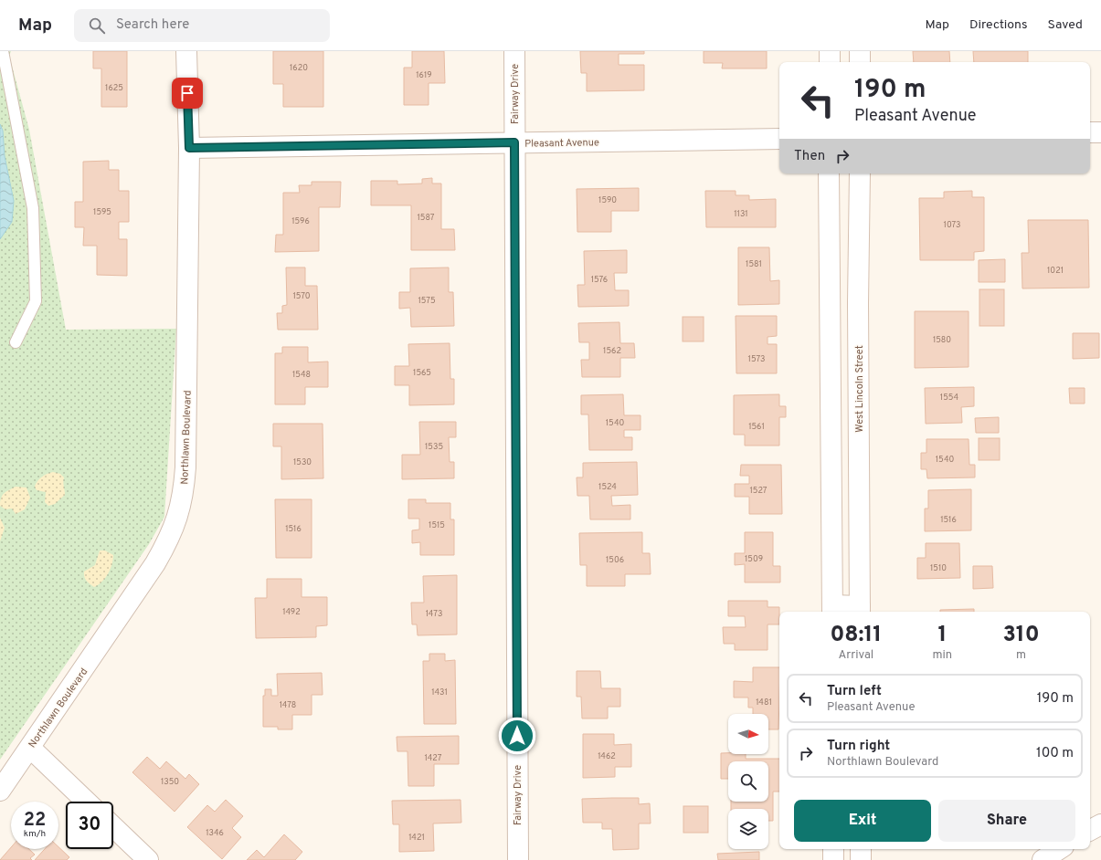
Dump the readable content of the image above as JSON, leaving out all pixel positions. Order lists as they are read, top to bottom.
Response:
{
  "streets": {
    "street": [
      "Fairway Drive",
      "Pleasant Avenue",
      "West Lincoln Street",
      "Northlawn Boulevard"
    ]
  },
  "crossings": [
    ["Fairway Drive", "Pleasant Avenue"],
    ["Pleasant Avenue", "Northlawn Boulevard"]
  ],
  "house_numbers": [
    "1620",
    "1619",
    "1625",
    "1590",
    "1595",
    "1131",
    "1587",
    "1596",
    "1073",
    "1581",
    "1021",
    "1576",
    "1570",
    "1575",
    "1580",
    "1562",
    "1573",
    "1565",
    "1548",
    "1554",
    "1540",
    "1561",
    "1535",
    "1540",
    "1530",
    "1524",
    "1527",
    "1516",
    "1515",
    "1516",
    "1509",
    "1506",
    "1510",
    "1492",
    "1473",
    "1431",
    "1481",
    "1478",
    "1462",
    "1427",
    "1350",
    "1346",
    "1421"
  ],
  "north": "right",
  "page": {
    "header": "Map",
    "search": "Search here",
    "nav": ["Map", "Directions", "Saved"],
    "turn": ["190 m", "Pleasant Avenue"],
    "then": "Then",
    "eta": [
      "08:11",
      "Arrival",
      "1",
      "min",
      "310",
      "m"
    ],
    "list": [
      {
        "name": "Turn left",
        "note": "Pleasant Avenue",
        "value": "190 m"
      },
      {
        "name": "Turn right",
        "note": "Northlawn Boulevard",
        "value": "100 m"
      }
    ],
    "buttons": ["Exit", "Share"],
    "speed": "22 km/h",
    "limit": "30"
  }
}
